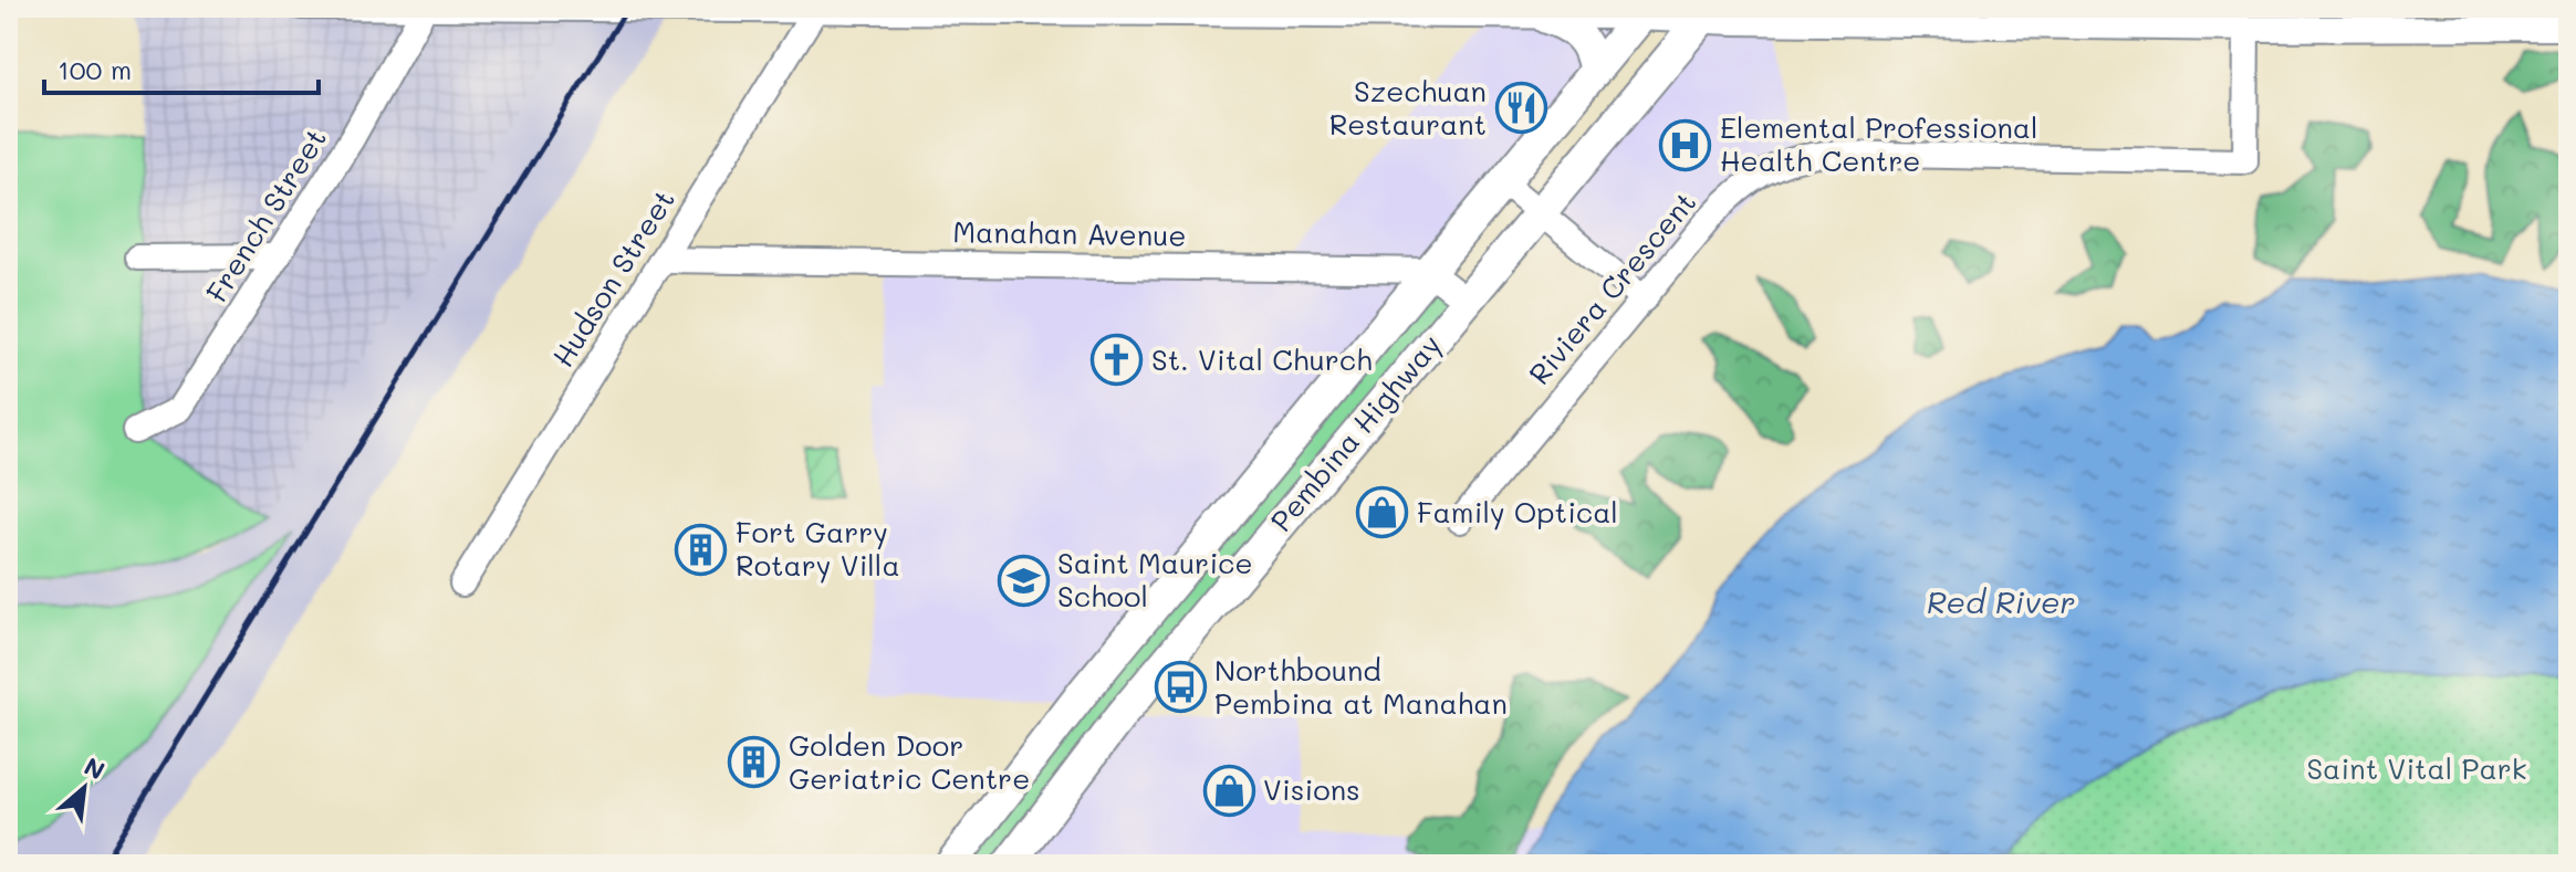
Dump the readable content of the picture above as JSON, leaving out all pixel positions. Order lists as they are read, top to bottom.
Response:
{
  "streets": {
    "main road": ["Pembina Highway"],
    "street": [
      "French Street",
      "Manahan Avenue",
      "Hudson Street",
      "Riviera Crescent"
    ]
  },
  "crossings": [
    ["Manahan Avenue", "Hudson Street"],
    ["Manahan Avenue", "Pembina Highway"]
  ],
  "water": ["Red River"],
  "parks": ["Saint Vital Park"],
  "places": {
    "restaurant": ["Szechuan Restaurant"],
    "hospital": ["Elemental Professional Health Centre"],
    "church": ["St. Vital Church"],
    "shop": ["Family Optical", "Visions"],
    "building": ["Fort Garry Rotary Villa", "Golden Door Geriatric Centre"],
    "school or university": ["Saint Maurice School"],
    "bus stop": ["Northbound Pembina at Manahan"]
  },
  "scale_bar": "100 m",
  "north": "top right"
}
